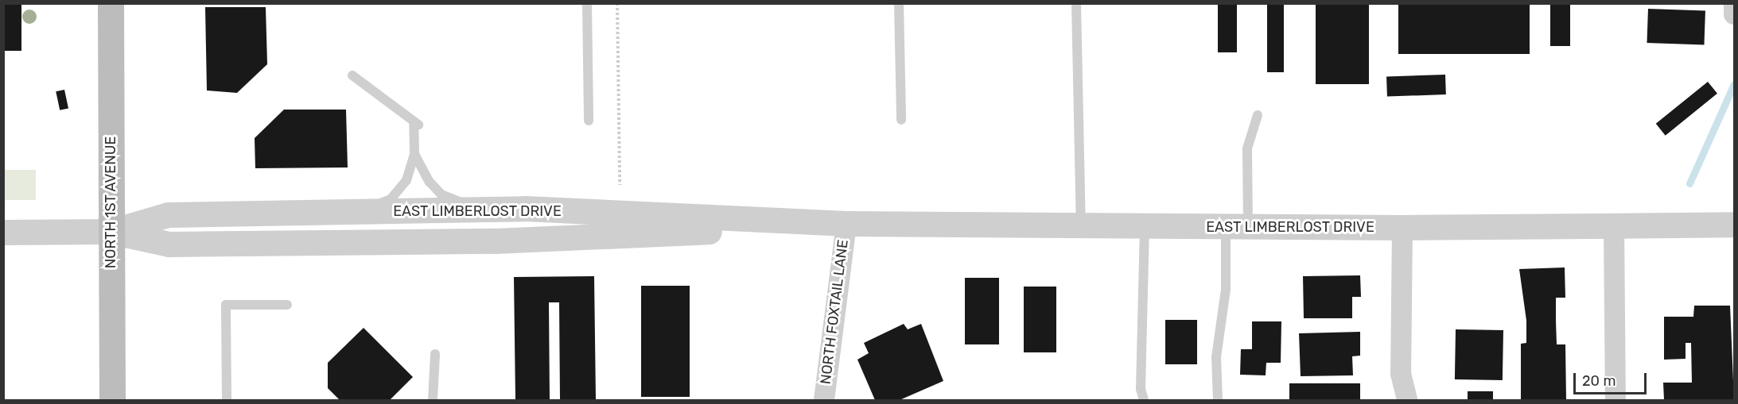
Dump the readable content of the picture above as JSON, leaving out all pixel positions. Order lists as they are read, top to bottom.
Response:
{
  "streets": {
    "main road": ["NORTH 1ST AVENUE"],
    "street": ["EAST LIMBERLOST DRIVE", "NORTH FOXTAIL LANE"]
  },
  "crossings": [
    ["NORTH 1ST AVENUE", "EAST LIMBERLOST DRIVE"],
    ["EAST LIMBERLOST DRIVE", "NORTH FOXTAIL LANE"]
  ],
  "scale_bar": "20 m"
}
